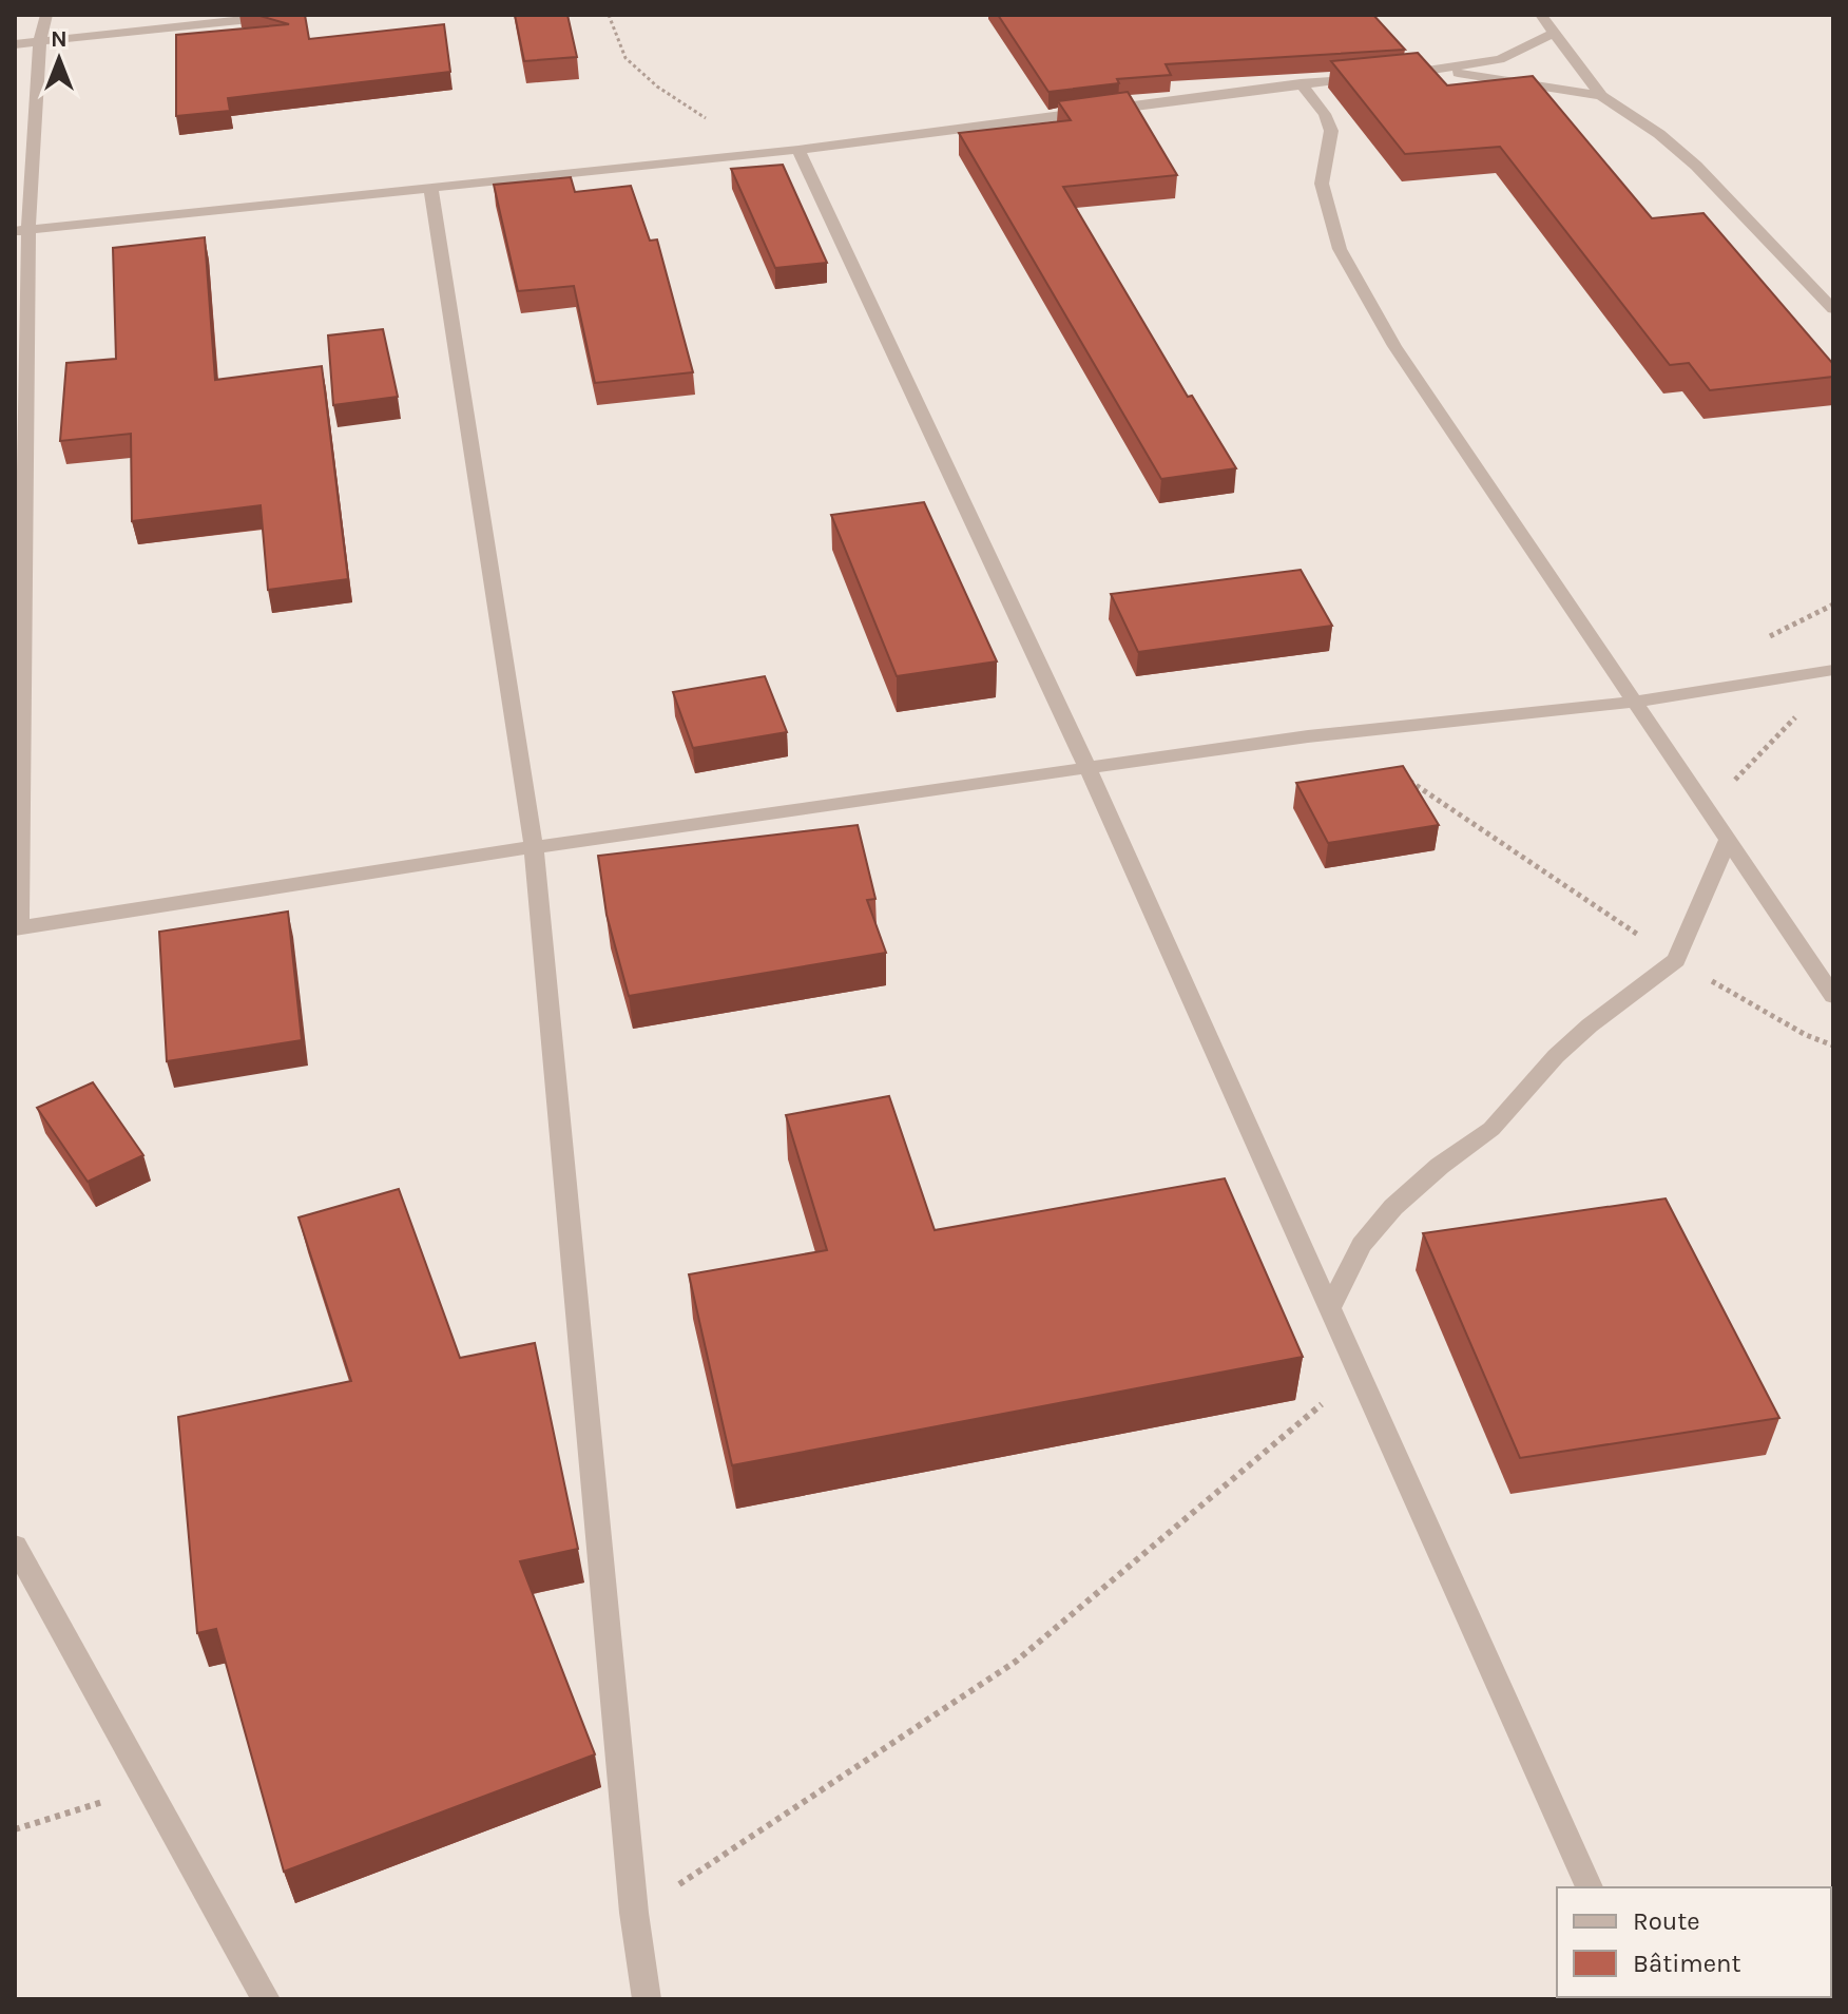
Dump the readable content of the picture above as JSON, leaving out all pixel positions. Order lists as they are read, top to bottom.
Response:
{
  "legend": ["Route", "Bâtiment"],
  "north": "top"
}
